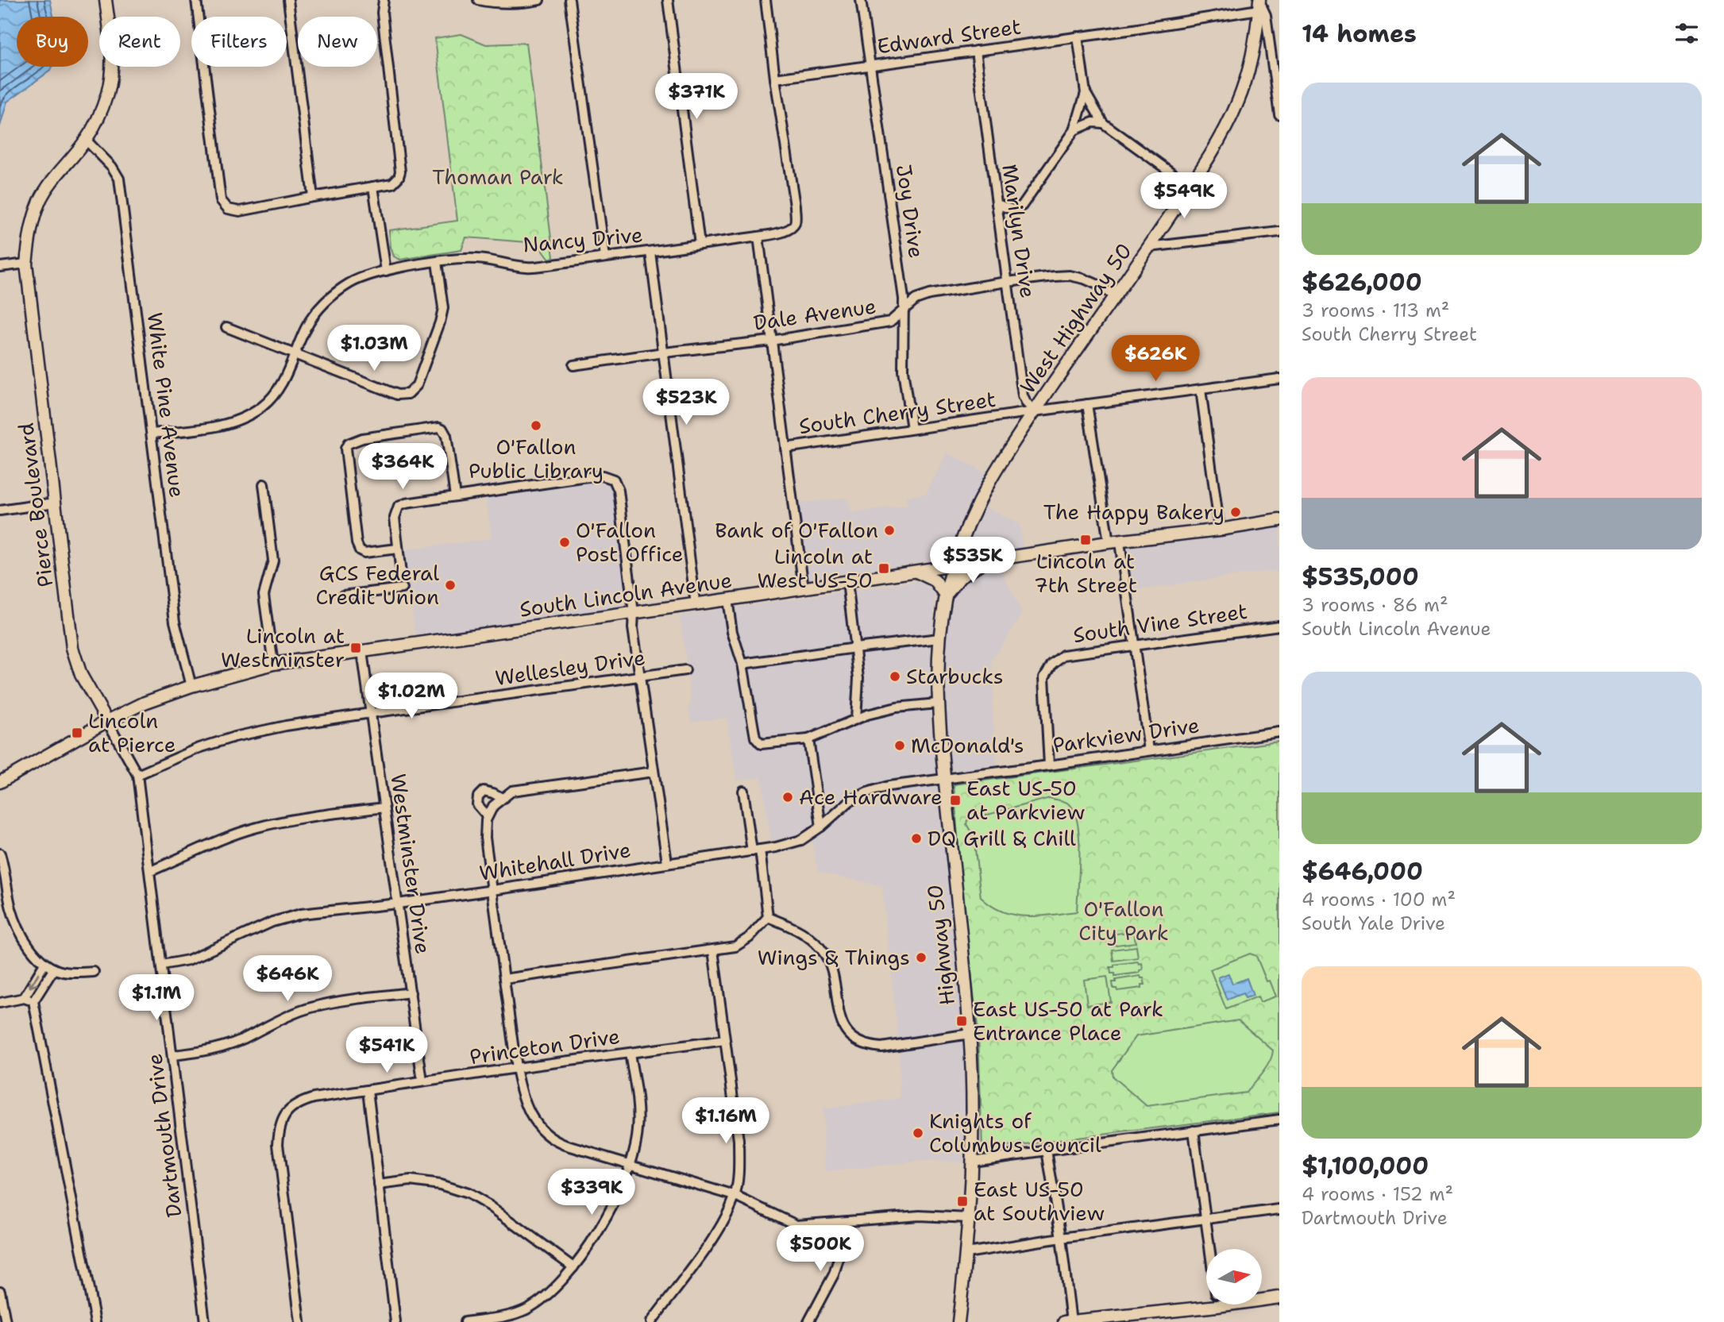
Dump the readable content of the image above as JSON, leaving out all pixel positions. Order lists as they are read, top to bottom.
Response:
{
  "streets": {
    "main road": [
      "West Highway 50",
      "Pierce Boulevard",
      "South Lincoln Avenue",
      "Highway 50"
    ],
    "street": [
      "Edward Street",
      "Joy Drive",
      "Marilyn Drive",
      "Nancy Drive",
      "Dale Avenue",
      "White Pine Avenue",
      "South Cherry Street",
      "South Vine Street",
      "Wellesley Drive",
      "Parkview Drive",
      "Whitehall Drive",
      "Westminster Drive",
      "Princeton Drive",
      "Dartmouth Drive"
    ]
  },
  "crossings": [
    ["Edward Street", "Joy Drive"],
    ["Edward Street", "Marilyn Drive"],
    ["Edward Street", "Nancy Drive"],
    ["Edward Street", "West Highway 50"],
    ["Joy Drive", "Dale Avenue"],
    ["Joy Drive", "South Cherry Street"],
    ["Marilyn Drive", "Dale Avenue"],
    ["Marilyn Drive", "West Highway 50"],
    ["Marilyn Drive", "South Cherry Street"],
    ["Nancy Drive", "White Pine Avenue"],
    ["Dale Avenue", "West Highway 50"],
    ["West Highway 50", "South Cherry Street"],
    ["West Highway 50", "South Lincoln Avenue"],
    ["West Highway 50", "Highway 50"],
    ["White Pine Avenue", "Pierce Boulevard"],
    ["White Pine Avenue", "South Lincoln Avenue"],
    ["Pierce Boulevard", "South Lincoln Avenue"],
    ["Pierce Boulevard", "Dartmouth Drive"],
    ["South Lincoln Avenue", "Westminster Drive"],
    ["South Lincoln Avenue", "Highway 50"],
    ["South Lincoln Avenue", "Dartmouth Drive"],
    ["South Vine Street", "Parkview Drive"],
    ["Wellesley Drive", "Westminster Drive"],
    ["Wellesley Drive", "Dartmouth Drive"],
    ["Parkview Drive", "Whitehall Drive"],
    ["Parkview Drive", "Highway 50"],
    ["Whitehall Drive", "Westminster Drive"],
    ["Whitehall Drive", "Highway 50"],
    ["Whitehall Drive", "Dartmouth Drive"],
    ["Westminster Drive", "Princeton Drive"]
  ],
  "parks": ["Thoman Park", "O'Fallon City Park"],
  "places": {
    "other": [
      "O'Fallon Public Library",
      "The Happy Bakery",
      "Bank of O'Fallon",
      "O'Fallon Post Office",
      "GCS Federal Credit Union",
      "Starbucks",
      "McDonald's",
      "Ace Hardware",
      "DQ Grill & Chill",
      "Wings & Things",
      "Knights of Columbus Council"
    ],
    "transit": [
      "Lincoln at 7th Street",
      "Lincoln at West US-50",
      "Lincoln at Westminster",
      "Lincoln at Pierce",
      "East US-50 at Parkview",
      "East US-50 at Park Entrance Place",
      "East US-50 at Southview"
    ]
  },
  "north": "right",
  "page": {
    "heading": "14 homes",
    "chip": [
      "Buy",
      "Rent",
      "Filters",
      "New"
    ],
    "list": [
      {
        "name": "$626,000",
        "note": "3 rooms · 113 m² · South Cherry Street"
      },
      {
        "name": "$535,000",
        "note": "3 rooms · 86 m² · South Lincoln Avenue"
      },
      {
        "name": "$646,000",
        "note": "4 rooms · 100 m² · South Yale Drive"
      },
      {
        "name": "$1,100,000",
        "note": "4 rooms · 152 m² · Dartmouth Drive"
      }
    ],
    "price": [
      "$371K",
      "$549K",
      "$1.03M",
      "$626K",
      "$523K",
      "$364K",
      "$535K",
      "$1.02M",
      "$646K",
      "$1.1M",
      "$541K",
      "$1.16M",
      "$339K",
      "$500K"
    ]
  }
}
